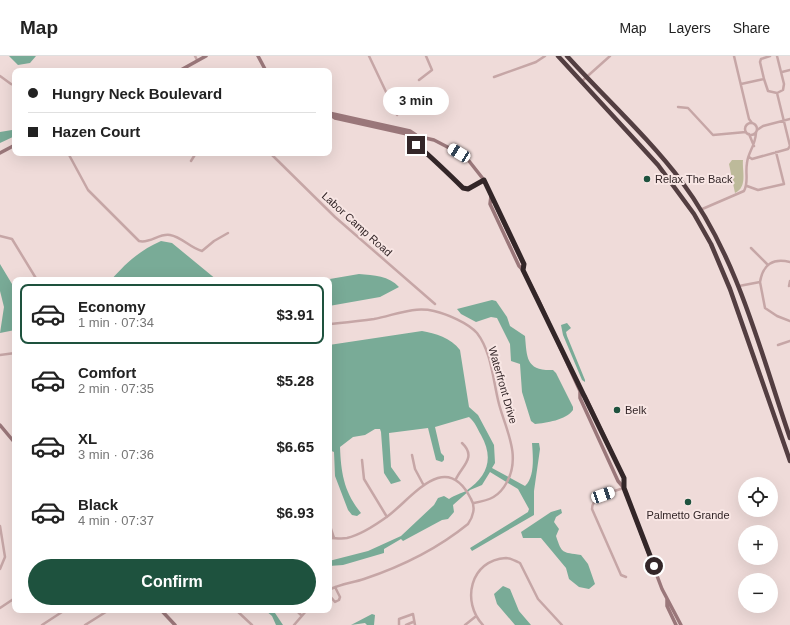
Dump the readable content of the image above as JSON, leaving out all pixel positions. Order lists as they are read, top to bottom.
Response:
{
  "streets": {
    "street": ["Labor Camp Road", "Waterfront Drive"]
  },
  "places": ["Relax The Back", "Belk", "Palmetto Grande"],
  "page": {
    "header": "Map",
    "nav": ["Map", "Layers", "Share"],
    "banner": ["Hungry Neck Boulevard", "Hazen Court"],
    "bubble": "3 min",
    "list": [
      {
        "name": "Economy",
        "note": "1 min · 07:34",
        "value": "$3.91"
      },
      {
        "name": "Comfort",
        "note": "2 min · 07:35",
        "value": "$5.28"
      },
      {
        "name": "XL",
        "note": "3 min · 07:36",
        "value": "$6.65"
      },
      {
        "name": "Black",
        "note": "4 min · 07:37",
        "value": "$6.93"
      }
    ],
    "map_buttons": ["+", "−"],
    "buttons": "Confirm"
  }
}
